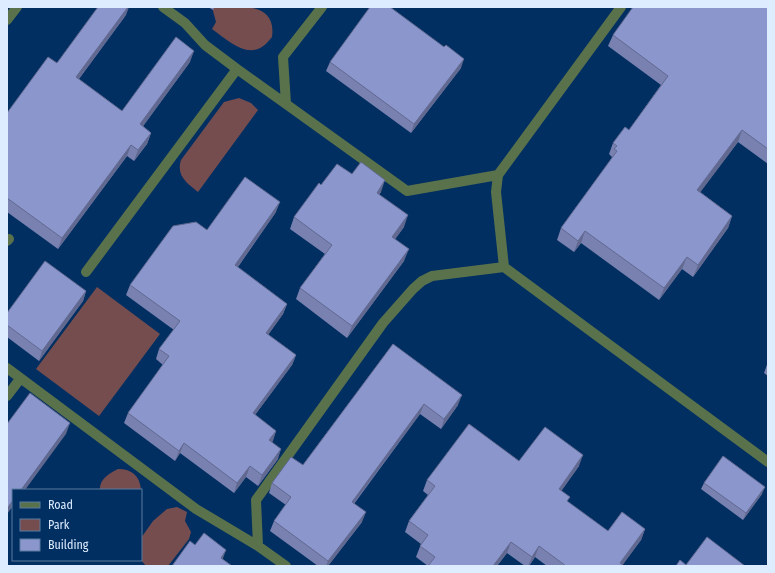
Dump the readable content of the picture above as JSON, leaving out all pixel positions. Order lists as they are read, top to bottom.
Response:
{
  "legend": ["Road", "Park", "Building"]
}
